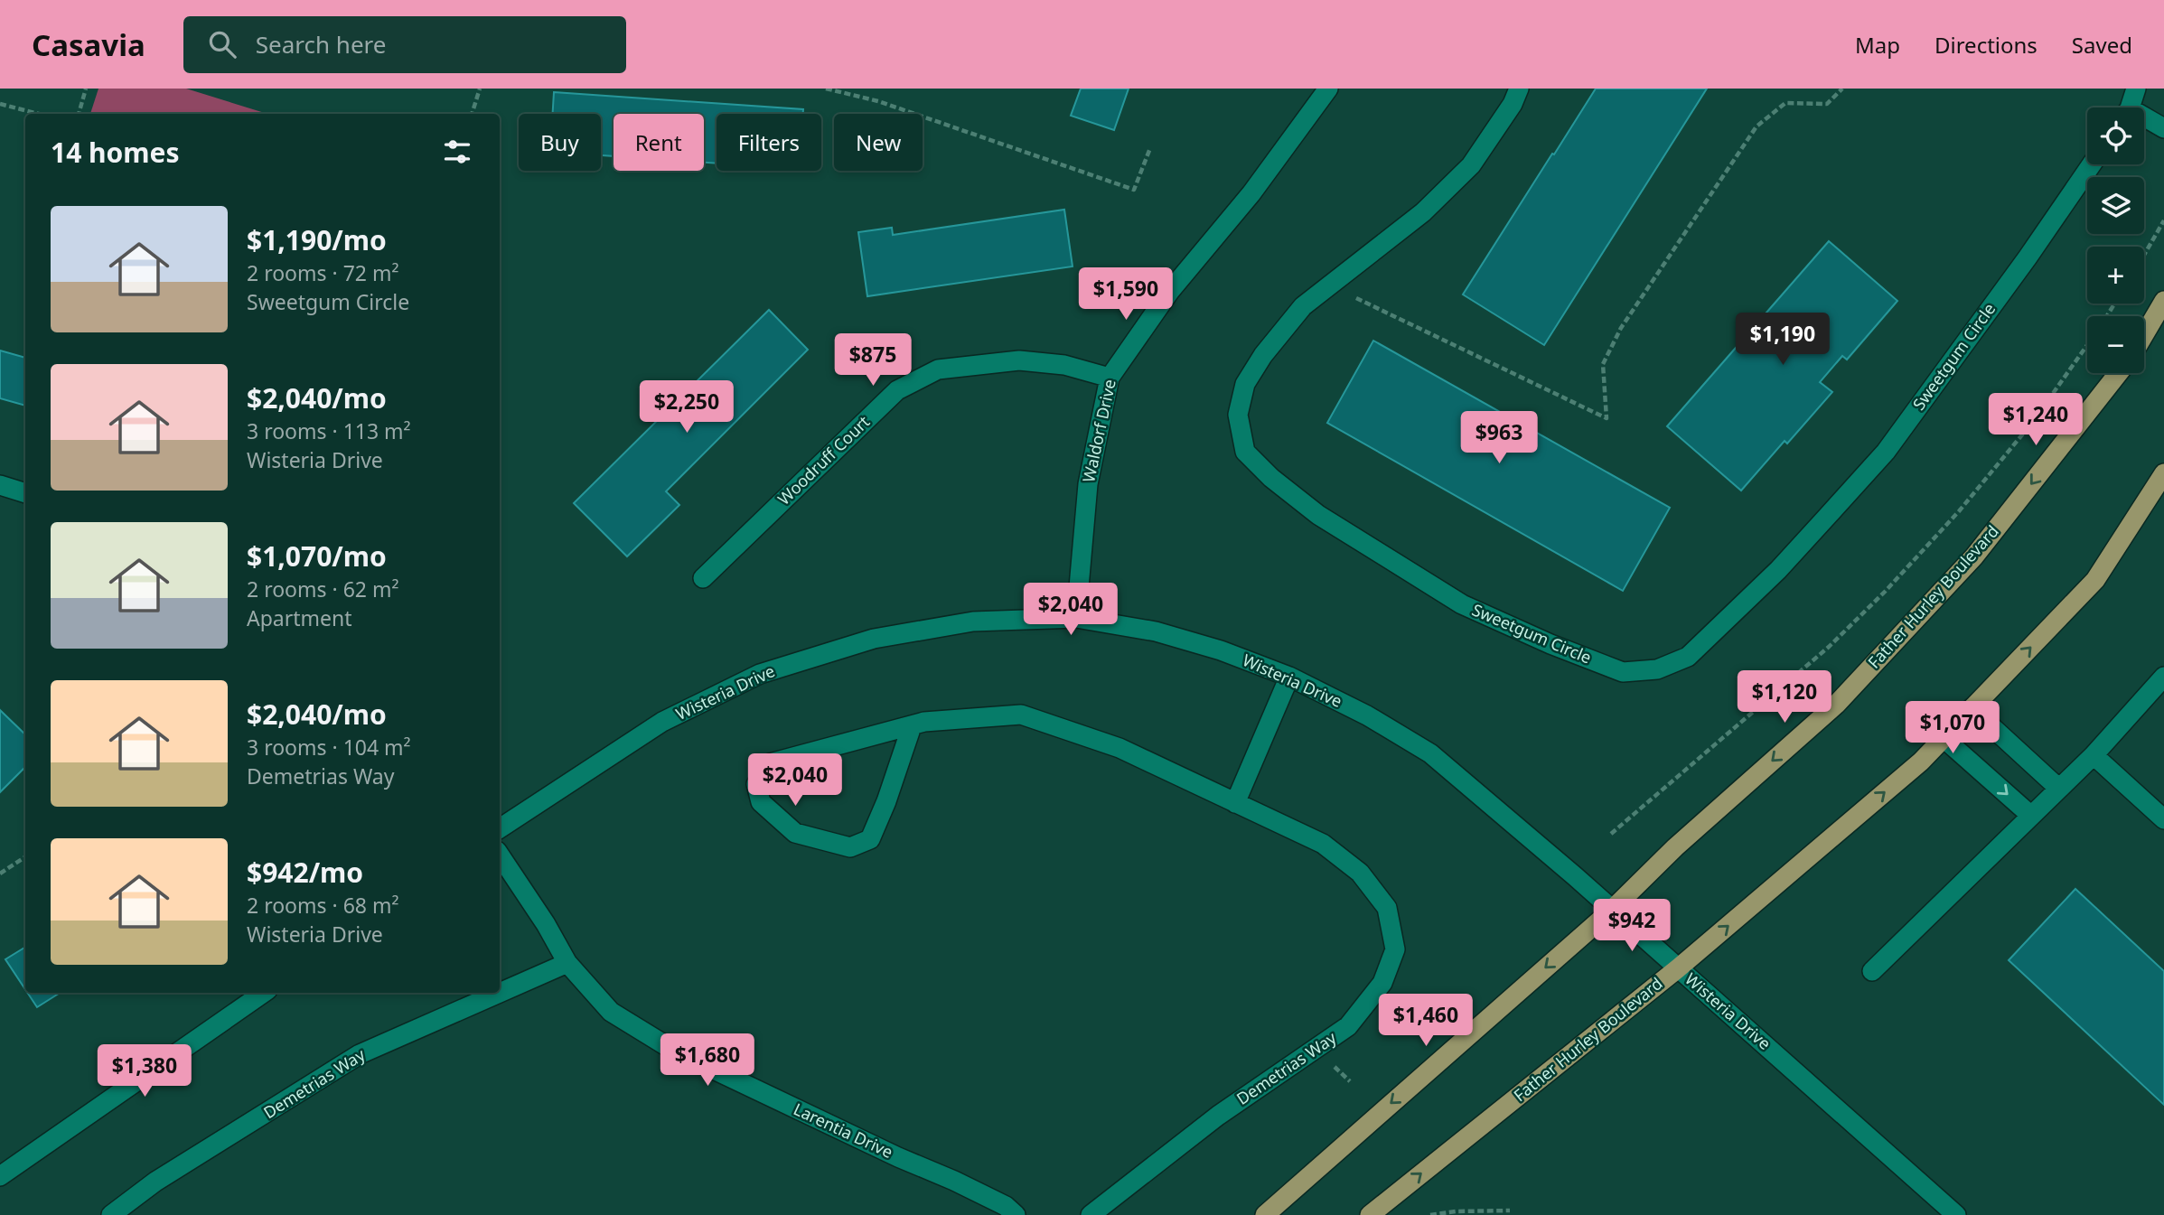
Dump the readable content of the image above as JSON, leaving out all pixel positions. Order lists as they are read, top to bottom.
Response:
{
  "streets": {
    "main road": ["Father Hurley Boulevard"],
    "street": [
      "Sweetgum Circle",
      "Waldorf Drive",
      "Woodruff Court",
      "Wisteria Drive",
      "Demetrias Way",
      "Larentia Drive"
    ]
  },
  "crossings": [
    ["Waldorf Drive", "Woodruff Court"],
    ["Waldorf Drive", "Wisteria Drive"],
    ["Father Hurley Boulevard", "Wisteria Drive"],
    ["Demetrias Way", "Larentia Drive"]
  ],
  "page": {
    "header": "Casavia",
    "search": "Search here",
    "nav": ["Map", "Directions", "Saved"],
    "map_buttons": ["+", "−"],
    "chip": [
      "Buy",
      "Rent",
      "Filters",
      "New"
    ],
    "heading": "14 homes",
    "list": [
      {
        "name": "$1,190/mo",
        "note": "2 rooms · 72 m² · Sweetgum Circle"
      },
      {
        "name": "$2,040/mo",
        "note": "3 rooms · 113 m² · Wisteria Drive"
      },
      {
        "name": "$1,070/mo",
        "note": "2 rooms · 62 m² · Apartment"
      },
      {
        "name": "$2,040/mo",
        "note": "3 rooms · 104 m² · Demetrias Way"
      },
      {
        "name": "$942/mo",
        "note": "2 rooms · 68 m² · Wisteria Drive"
      }
    ],
    "price": [
      "$1,590",
      "$1,190",
      "$875",
      "$2,250",
      "$1,240",
      "$963",
      "$2,040",
      "$1,120",
      "$1,070",
      "$2,040",
      "$942",
      "$1,460",
      "$1,680",
      "$1,380"
    ]
  }
}
